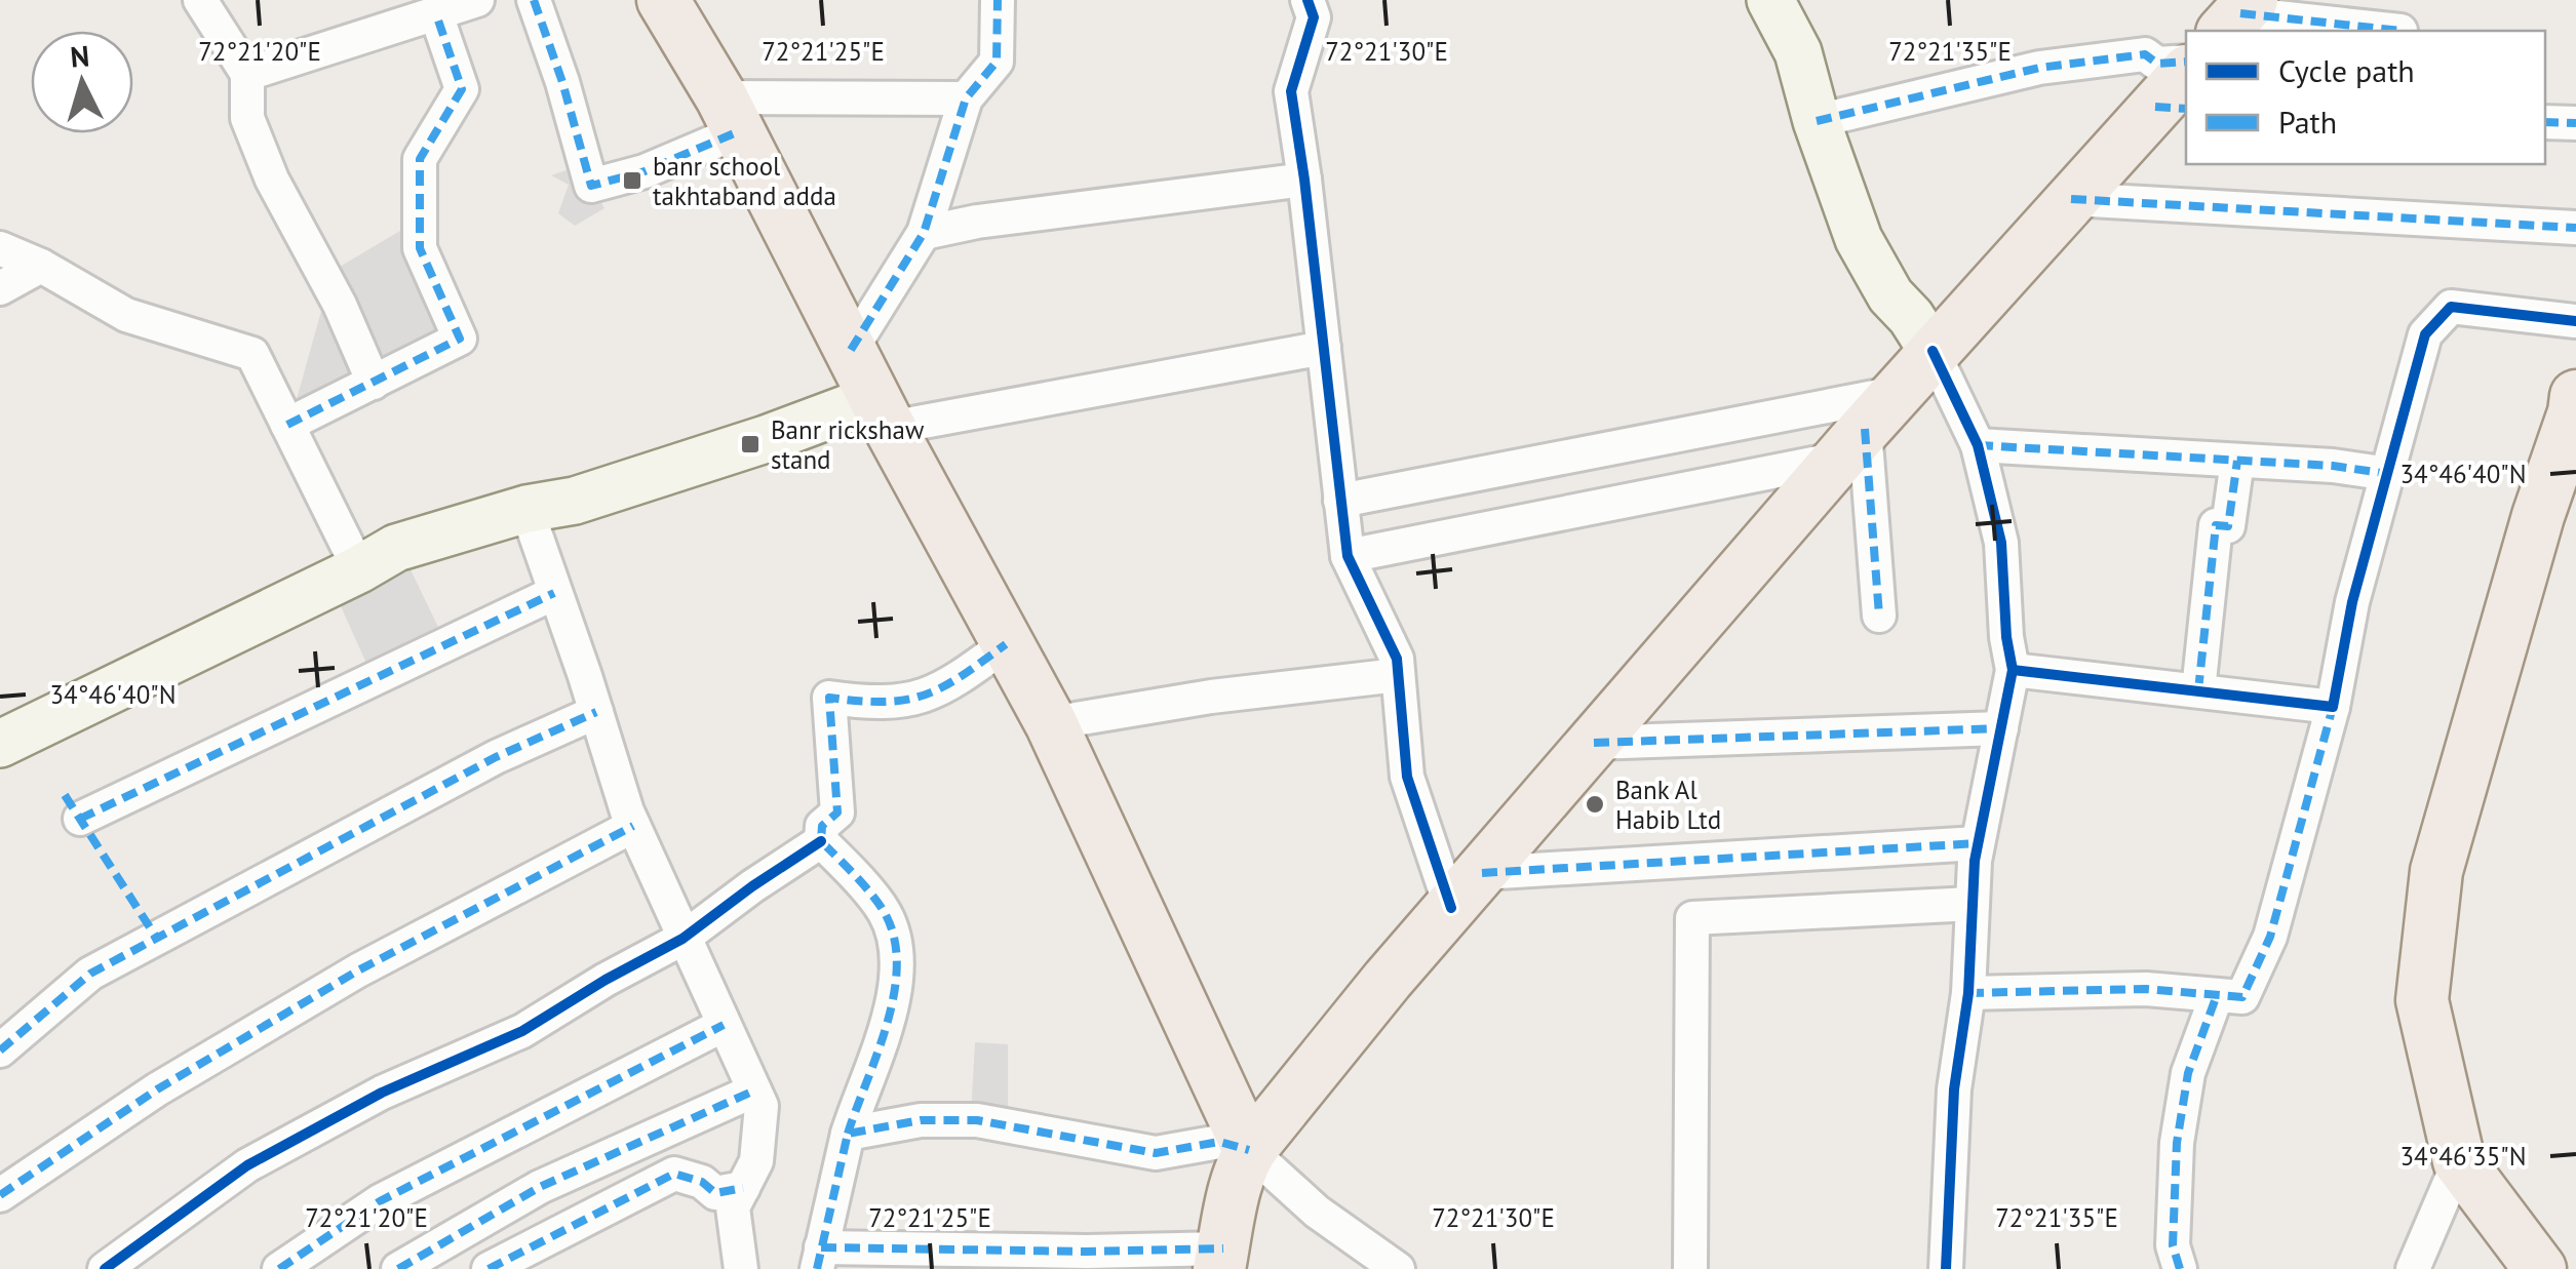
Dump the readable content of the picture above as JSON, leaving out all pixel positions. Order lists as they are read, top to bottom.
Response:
{
  "places": {
    "transit": ["banr school takhtaband adda", "Banr rickshaw stand"],
    "other": ["Bank Al Habib Ltd"]
  },
  "legend": ["Cycle path", "Path"],
  "north": "top",
  "coordinates": [
    "72°21'20\"E",
    "72°21'25\"E",
    "72°21'30\"E",
    "72°21'35\"E",
    "34°46'40\"N",
    "34°46'35\"N"
  ]
}
